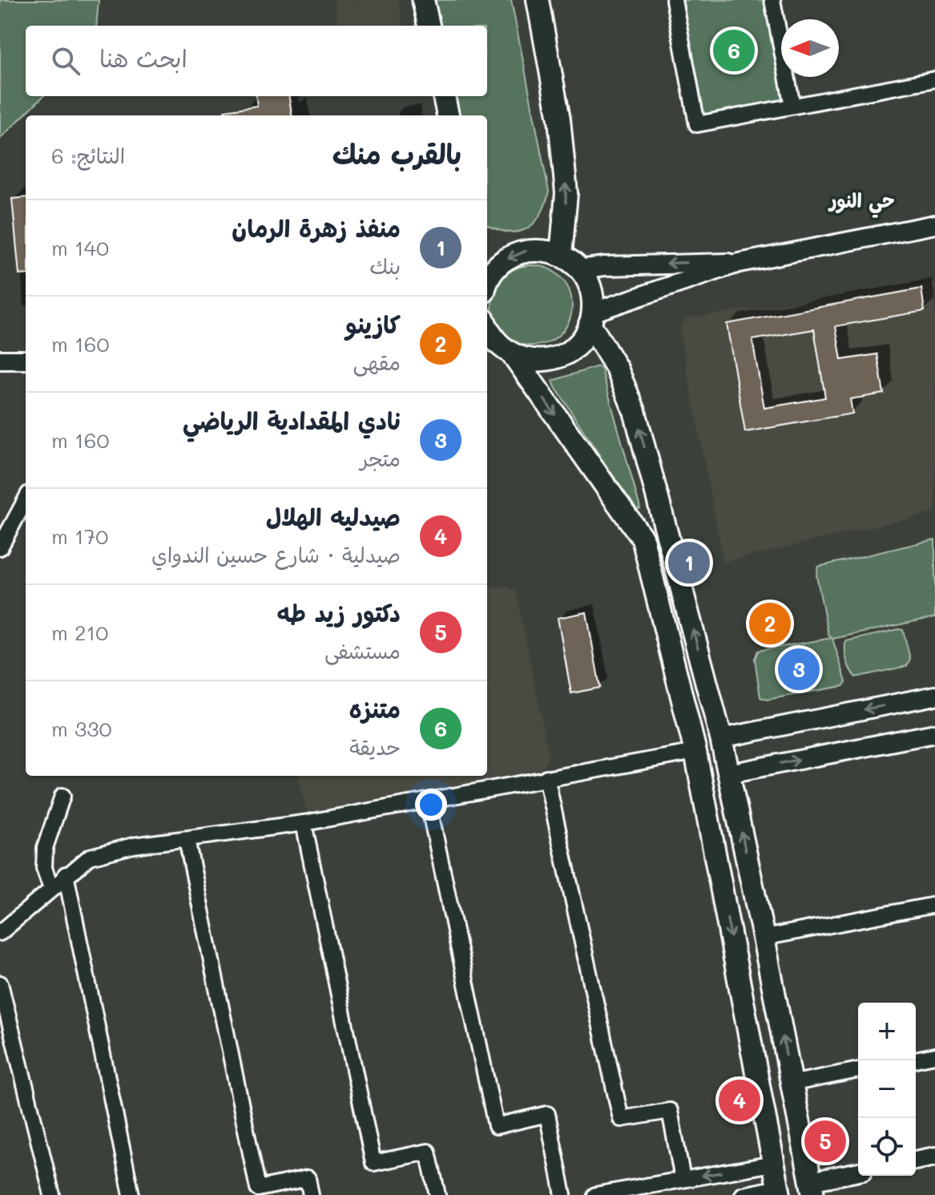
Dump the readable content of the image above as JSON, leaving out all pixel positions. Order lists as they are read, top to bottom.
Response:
{
  "districts": ["حي النور"],
  "north": "left",
  "page": {
    "search": "ابحث هنا",
    "pins": [
      "6",
      "1",
      "2",
      "3",
      "4",
      "5"
    ],
    "heading": ["بالقرب منك", "النتائج: 6"],
    "list": [
      {
        "mark": "1",
        "name": "منفذ زهرة الرمان",
        "note": "بنك",
        "value": "140 m"
      },
      {
        "mark": "2",
        "name": "كازينو",
        "note": "مقهى",
        "value": "160 m"
      },
      {
        "mark": "3",
        "name": "نادي المقدادية الرياضي",
        "note": "متجر",
        "value": "160 m"
      },
      {
        "mark": "4",
        "name": "صيدليه الهلال",
        "note": "صيدلية · شارع حسين الندواي",
        "value": "170 m"
      },
      {
        "mark": "5",
        "name": "دكتور زيد طه",
        "note": "مستشفى",
        "value": "210 m"
      },
      {
        "mark": "6",
        "name": "متنزه",
        "note": "حديقة",
        "value": "330 m"
      }
    ],
    "map_buttons": ["+", "−"]
  }
}
